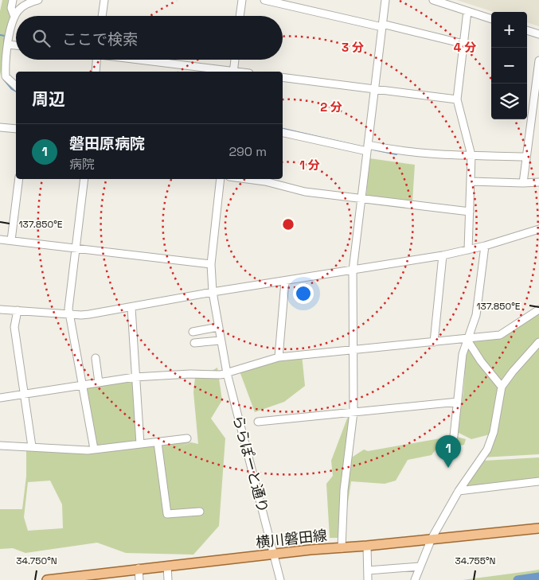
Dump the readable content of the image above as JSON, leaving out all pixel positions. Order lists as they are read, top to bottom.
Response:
{
  "streets": {
    "main road": ["横川磐田線"],
    "street": ["ららぽーと通り"]
  },
  "crossings": [
    ["ららぽーと通り", "横川磐田線"]
  ],
  "page": {
    "map_buttons": ["+", "−"],
    "search": "ここで検索",
    "heading": "周辺",
    "list": [
      {
        "mark": "1",
        "name": "磐田原病院",
        "note": "病院",
        "value": "290 m"
      }
    ],
    "pins": "1"
  },
  "coordinates": ["137.850°E", "34.750°N", "34.755°N"],
  "rings": [
    "4 分",
    "3 分",
    "2 分",
    "1 分"
  ]
}
